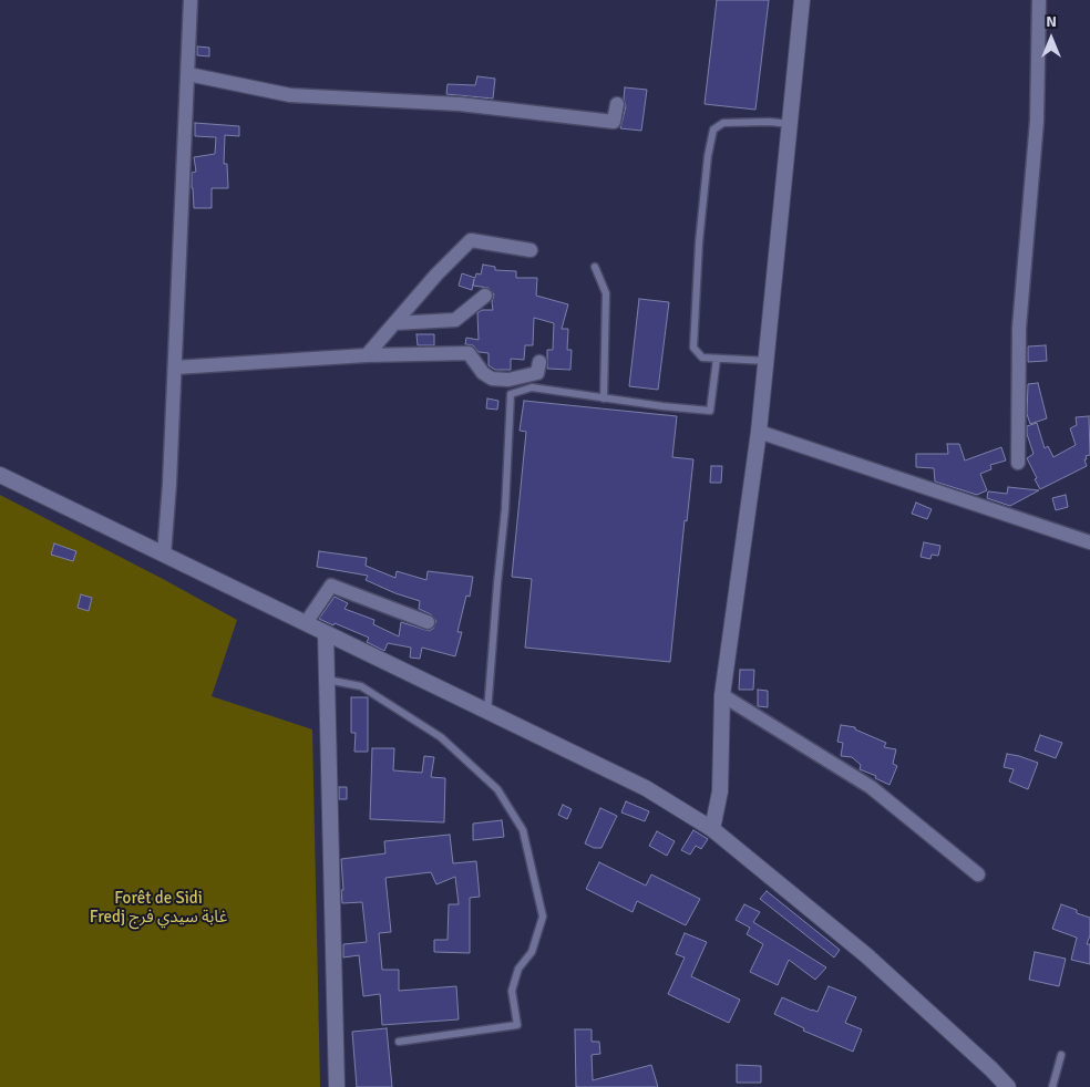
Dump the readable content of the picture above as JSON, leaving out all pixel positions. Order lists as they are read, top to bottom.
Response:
{
  "parks": ["Forêt de Sidi Fredj غابة سيدي فرج"],
  "north": "top"
}
